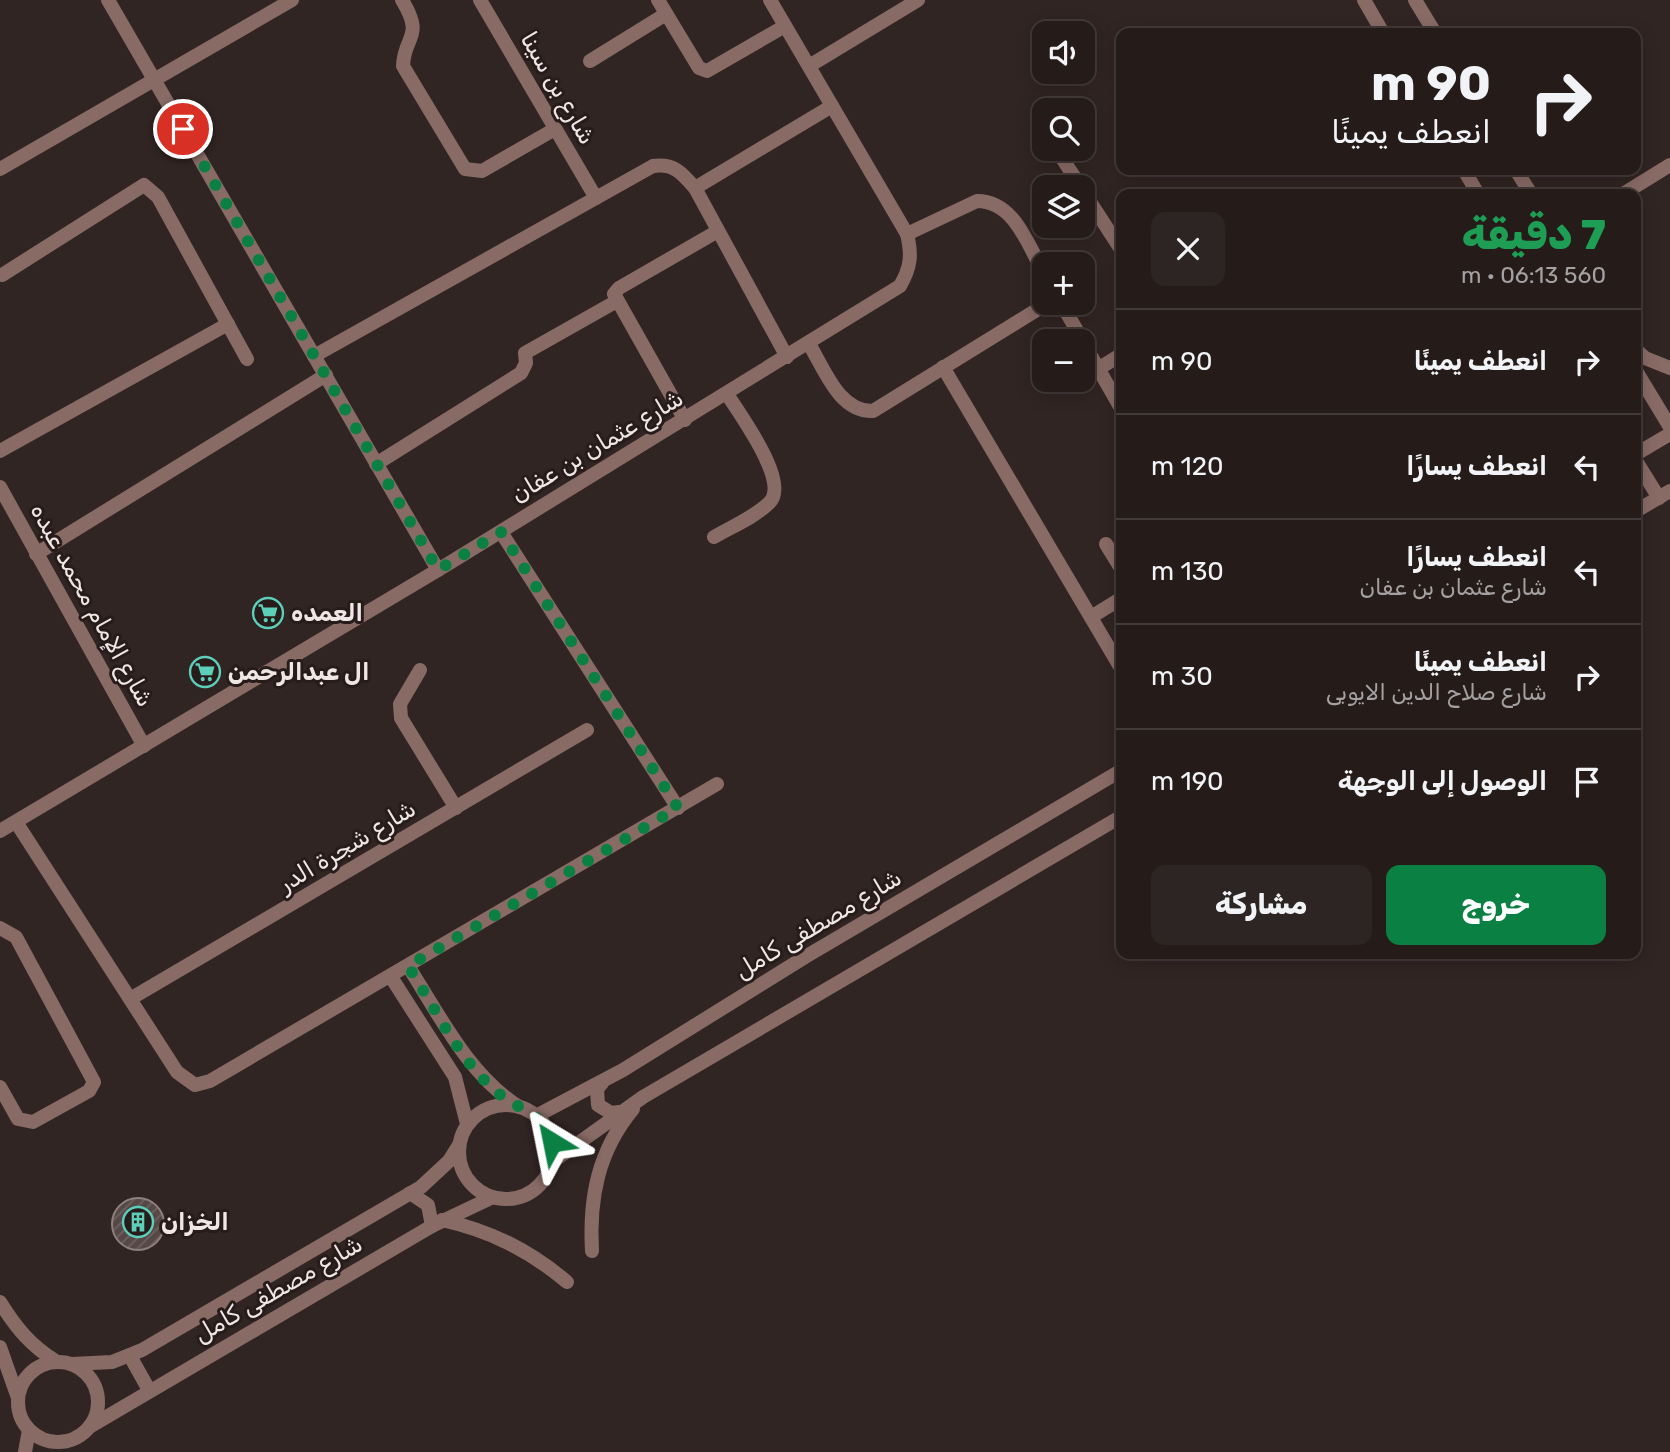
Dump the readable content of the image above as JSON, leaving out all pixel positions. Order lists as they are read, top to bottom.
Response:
{
  "streets": {
    "street": [
      "شارع بن سينا",
      "شارع عثمان بن عفان",
      "شارع الإمام محمد عبده",
      "شارع شجرة الدر",
      "شارع مصطفى كامل"
    ]
  },
  "crossings": [
    ["شارع عثمان بن عفان", "شارع الإمام محمد عبده"]
  ],
  "places": {
    "supermarket": ["العمده", "ال عبدالرحمن"],
    "building": ["الخزان"]
  },
  "page": {
    "map_buttons": ["+", "−"],
    "turn": ["90 m", "انعطف يمينًا"],
    "heading": ["7 دقيقة", "560 m · 06:13"],
    "list": [
      {
        "name": "انعطف يمينًا",
        "value": "90 m"
      },
      {
        "name": "انعطف يسارًا",
        "value": "120 m"
      },
      {
        "name": "انعطف يسارًا",
        "note": "شارع عثمان بن عفان",
        "value": "130 m"
      },
      {
        "name": "انعطف يمينًا",
        "note": "شارع صلاح الدين الايوبى",
        "value": "30 m"
      },
      {
        "name": "الوصول إلى الوجهة",
        "value": "190 m"
      }
    ],
    "buttons": ["خروج", "مشاركة"]
  }
}
